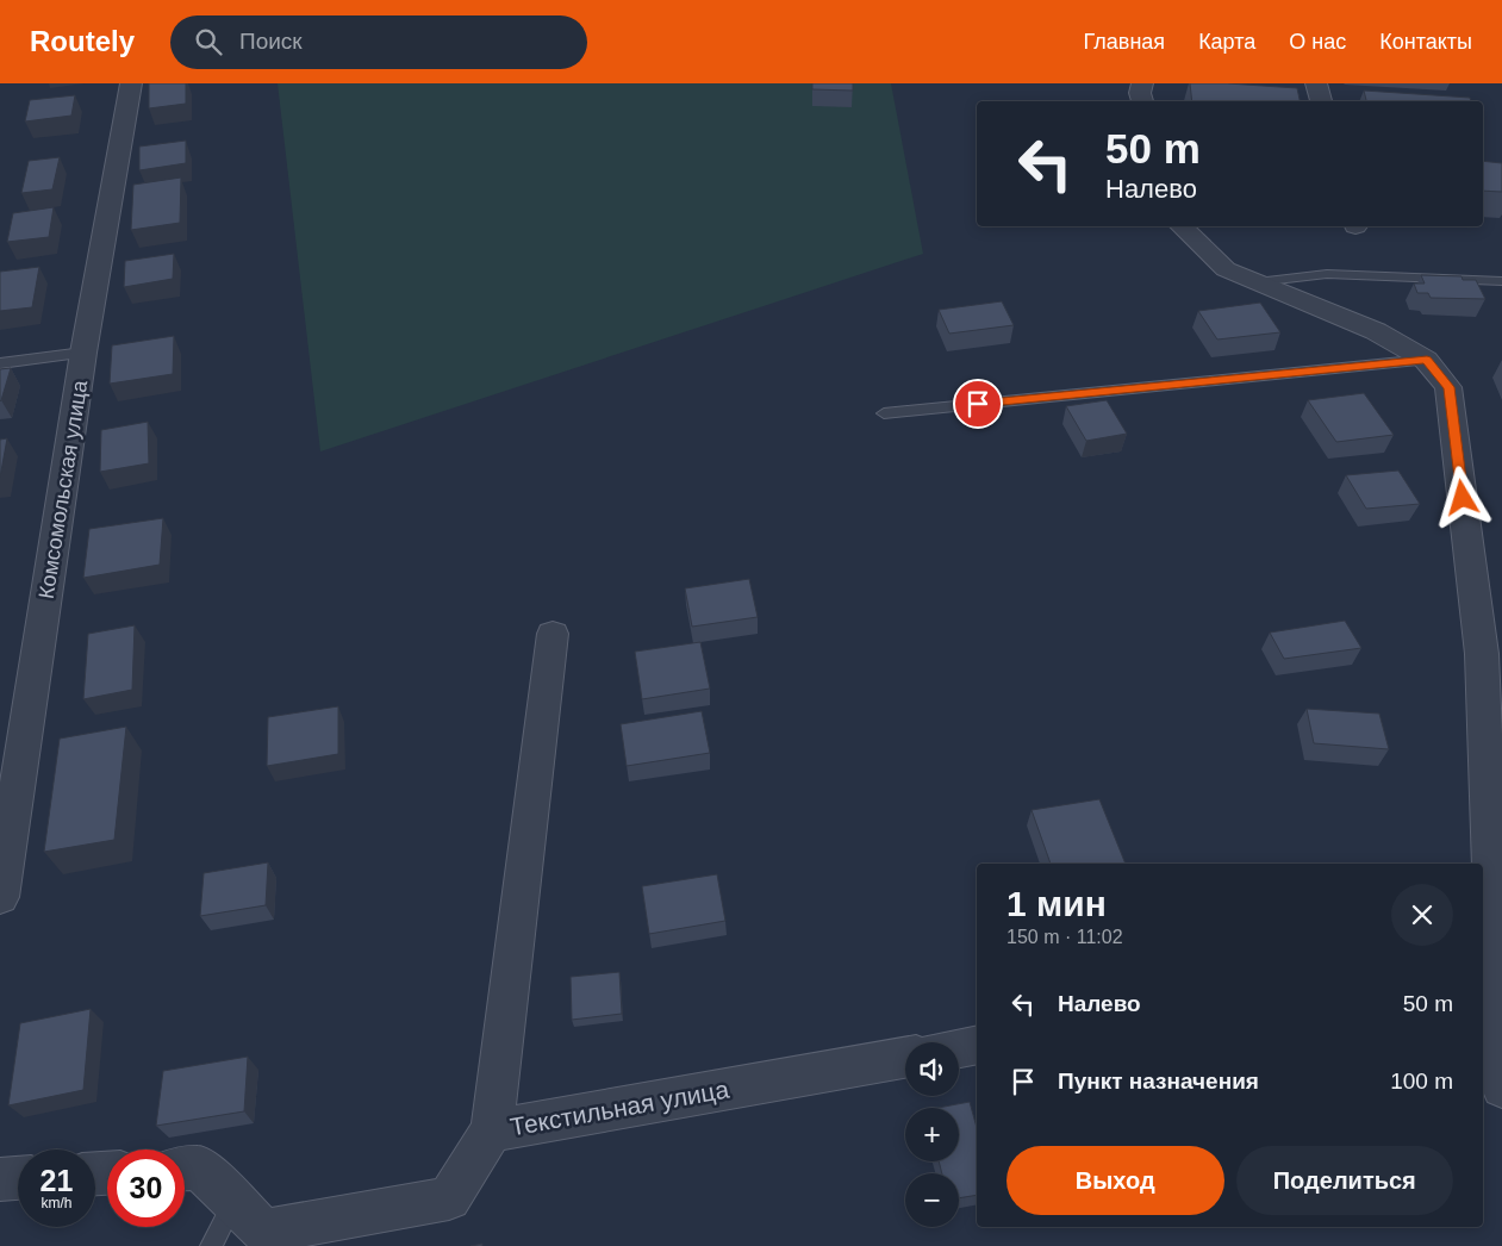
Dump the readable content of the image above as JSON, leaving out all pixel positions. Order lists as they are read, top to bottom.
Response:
{
  "streets": {
    "street": ["Комсомольская улица", "Текстильная улица"]
  },
  "page": {
    "header": "Routely",
    "search": "Поиск",
    "nav": [
      "Главная",
      "Карта",
      "О нас",
      "Контакты"
    ],
    "turn": ["50 m", "Налево"],
    "heading": ["1 мин", "150 m · 11:02"],
    "list": [
      {
        "name": "Налево",
        "value": "50 m"
      },
      {
        "name": "Пункт назначения",
        "value": "100 m"
      }
    ],
    "map_buttons": ["+", "−"],
    "buttons": ["Выход", "Поделиться"],
    "speed": "21 km/h",
    "limit": "30"
  }
}
